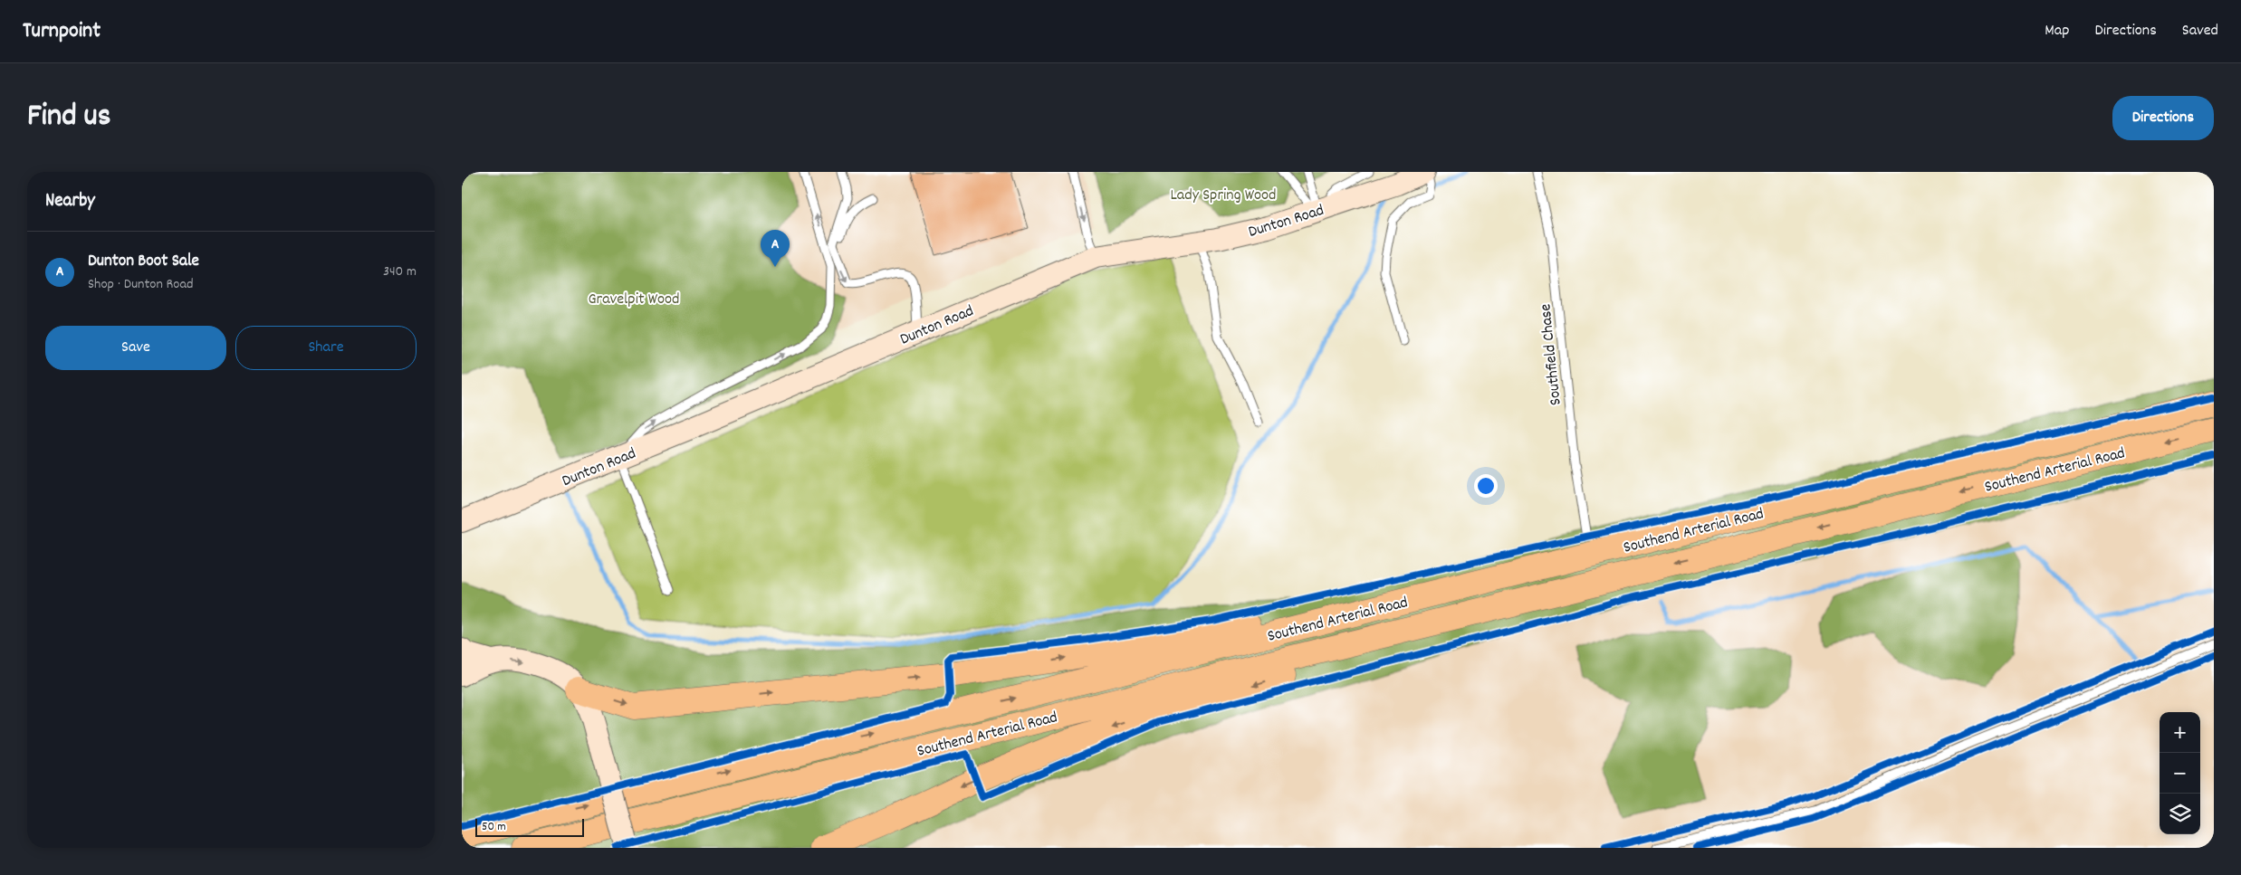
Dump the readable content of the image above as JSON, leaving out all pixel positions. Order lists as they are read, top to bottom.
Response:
{
  "streets": {
    "highway": ["Southend Arterial Road"],
    "street": ["Dunton Road"],
    "lane": ["Southfield Chase"]
  },
  "crossings": [
    ["Southfield Chase", "Southend Arterial Road"]
  ],
  "parks": ["Lady Spring Wood", "Gravelpit Wood"],
  "scale_bar": "50 m",
  "page": {
    "header": "Turnpoint",
    "nav": ["Map", "Directions", "Saved"],
    "title": "Find us",
    "buttons": [
      "Directions",
      ["Save", "Share"]
    ],
    "heading": "Nearby",
    "pins": "A",
    "list": [
      {
        "mark": "A",
        "name": "Dunton Boot Sale",
        "note": "Shop · Dunton Road",
        "value": "340 m"
      }
    ],
    "map_buttons": ["+", "−"],
    "scale": "50 m"
  }
}
